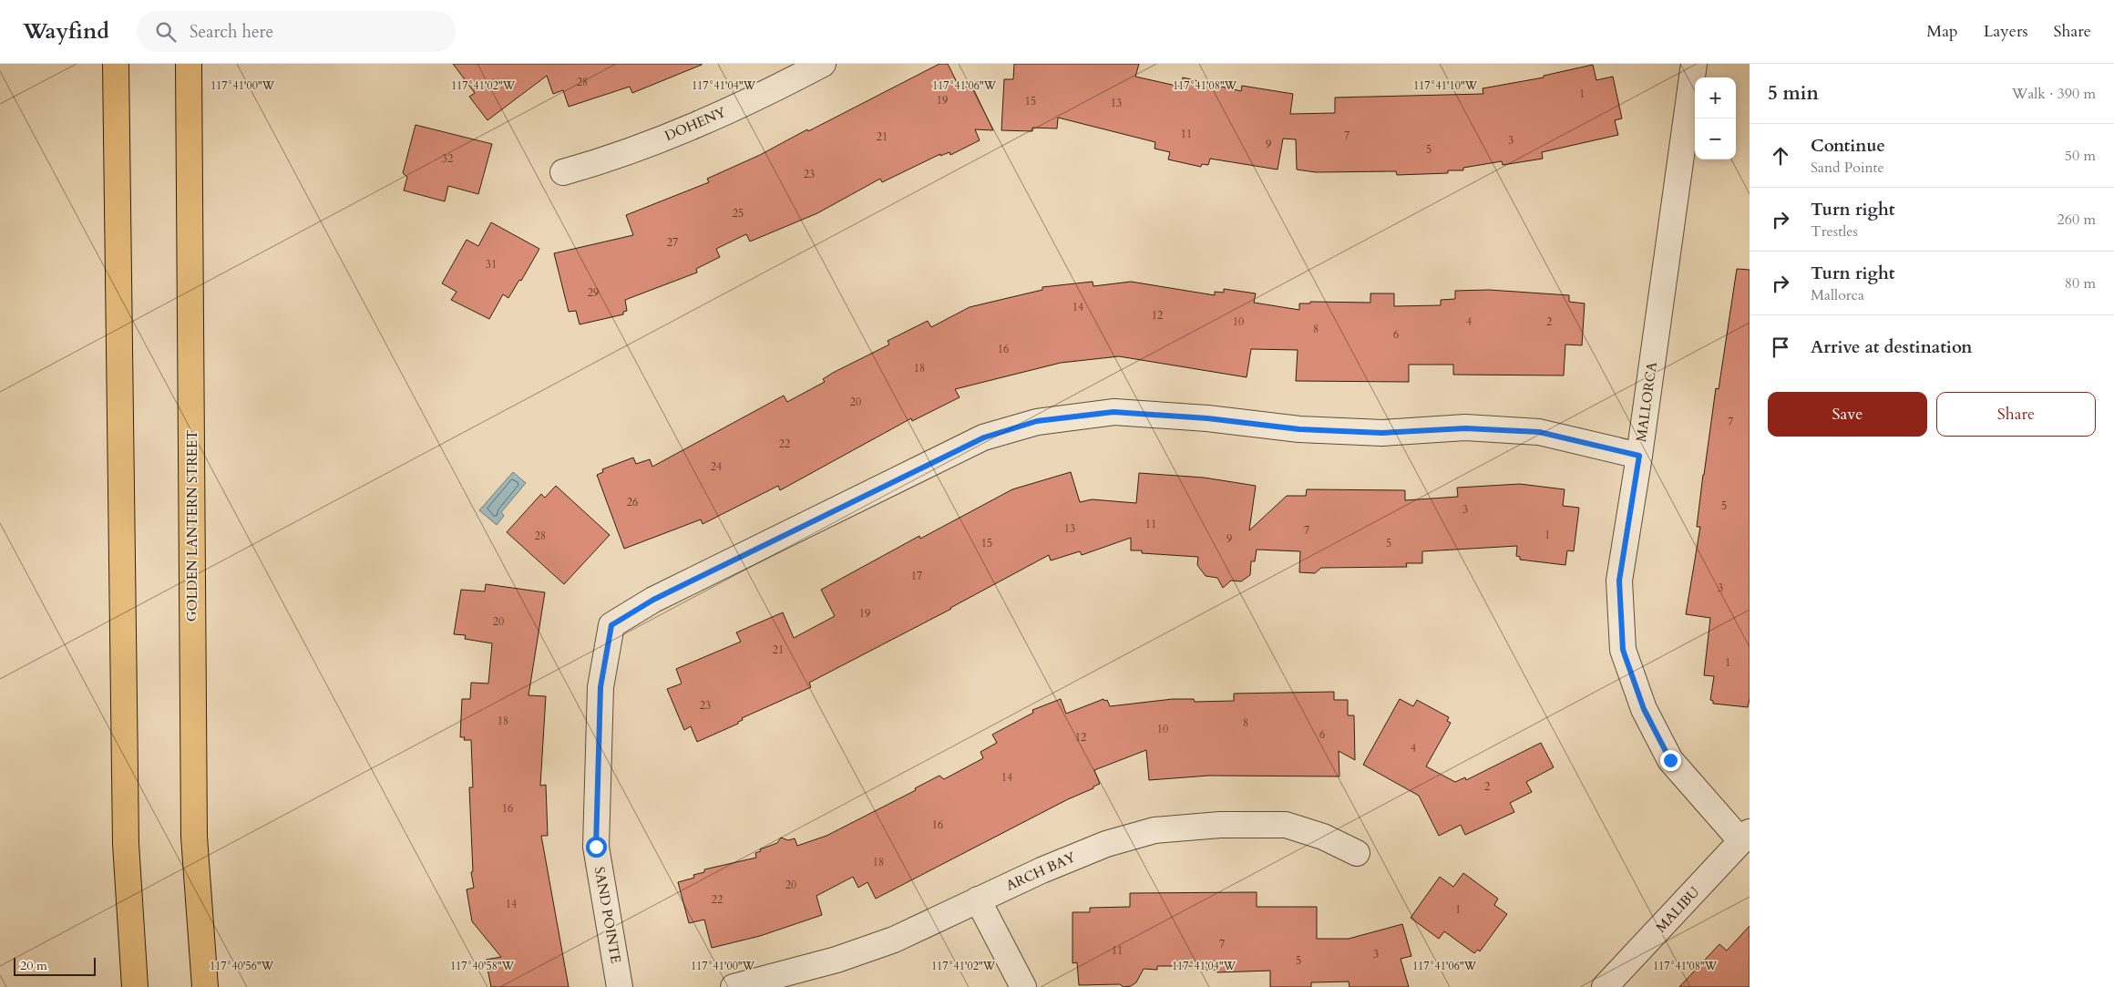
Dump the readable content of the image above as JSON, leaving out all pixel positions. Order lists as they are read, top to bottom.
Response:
{
  "streets": {
    "main road": ["GOLDEN LANTERN STREET"],
    "street": [
      "DOHENY",
      "MALLORCA",
      "ARCH BAY",
      "MALIBU",
      "SAND POINTE"
    ]
  },
  "crossings": [
    ["MALLORCA", "MALIBU"],
    ["MALLORCA", "SAND POINTE"]
  ],
  "house_numbers": [
    "28",
    "1",
    "19",
    "15",
    "13",
    "11",
    "7",
    "21",
    "3",
    "9",
    "5",
    "32",
    "23",
    "25",
    "27",
    "31",
    "29",
    "14",
    "12",
    "10",
    "4",
    "2",
    "8",
    "6",
    "16",
    "18",
    "20",
    "7",
    "22",
    "24",
    "26",
    "5",
    "3",
    "11",
    "13",
    "7",
    "1",
    "28",
    "9",
    "15",
    "5",
    "17",
    "3",
    "19",
    "20",
    "21",
    "1",
    "23",
    "18",
    "8",
    "10",
    "6",
    "12",
    "4",
    "14",
    "2",
    "16",
    "16",
    "18",
    "20",
    "22",
    "14",
    "1",
    "7",
    "11",
    "3",
    "5"
  ],
  "scale_bar": "20 m",
  "page": {
    "header": "Wayfind",
    "search": "Search here",
    "nav": ["Map", "Layers", "Share"],
    "heading": ["5 min", "Walk · 390 m"],
    "map_buttons": ["+", "−"],
    "list": [
      ["Continue", "Sand Pointe", "50 m"],
      ["Turn right", "Trestles", "260 m"],
      ["Turn right", "Mallorca", "80 m"],
      "Arrive at destination"
    ],
    "buttons": ["Save", "Share"],
    "scale": "20 m"
  },
  "coordinates": [
    "117°41'00\"W",
    "117°41'02\"W",
    "117°41'04\"W",
    "117°41'06\"W",
    "117°41'08\"W",
    "117°41'10\"W",
    "117°40'56\"W",
    "117°40'58\"W"
  ]
}
